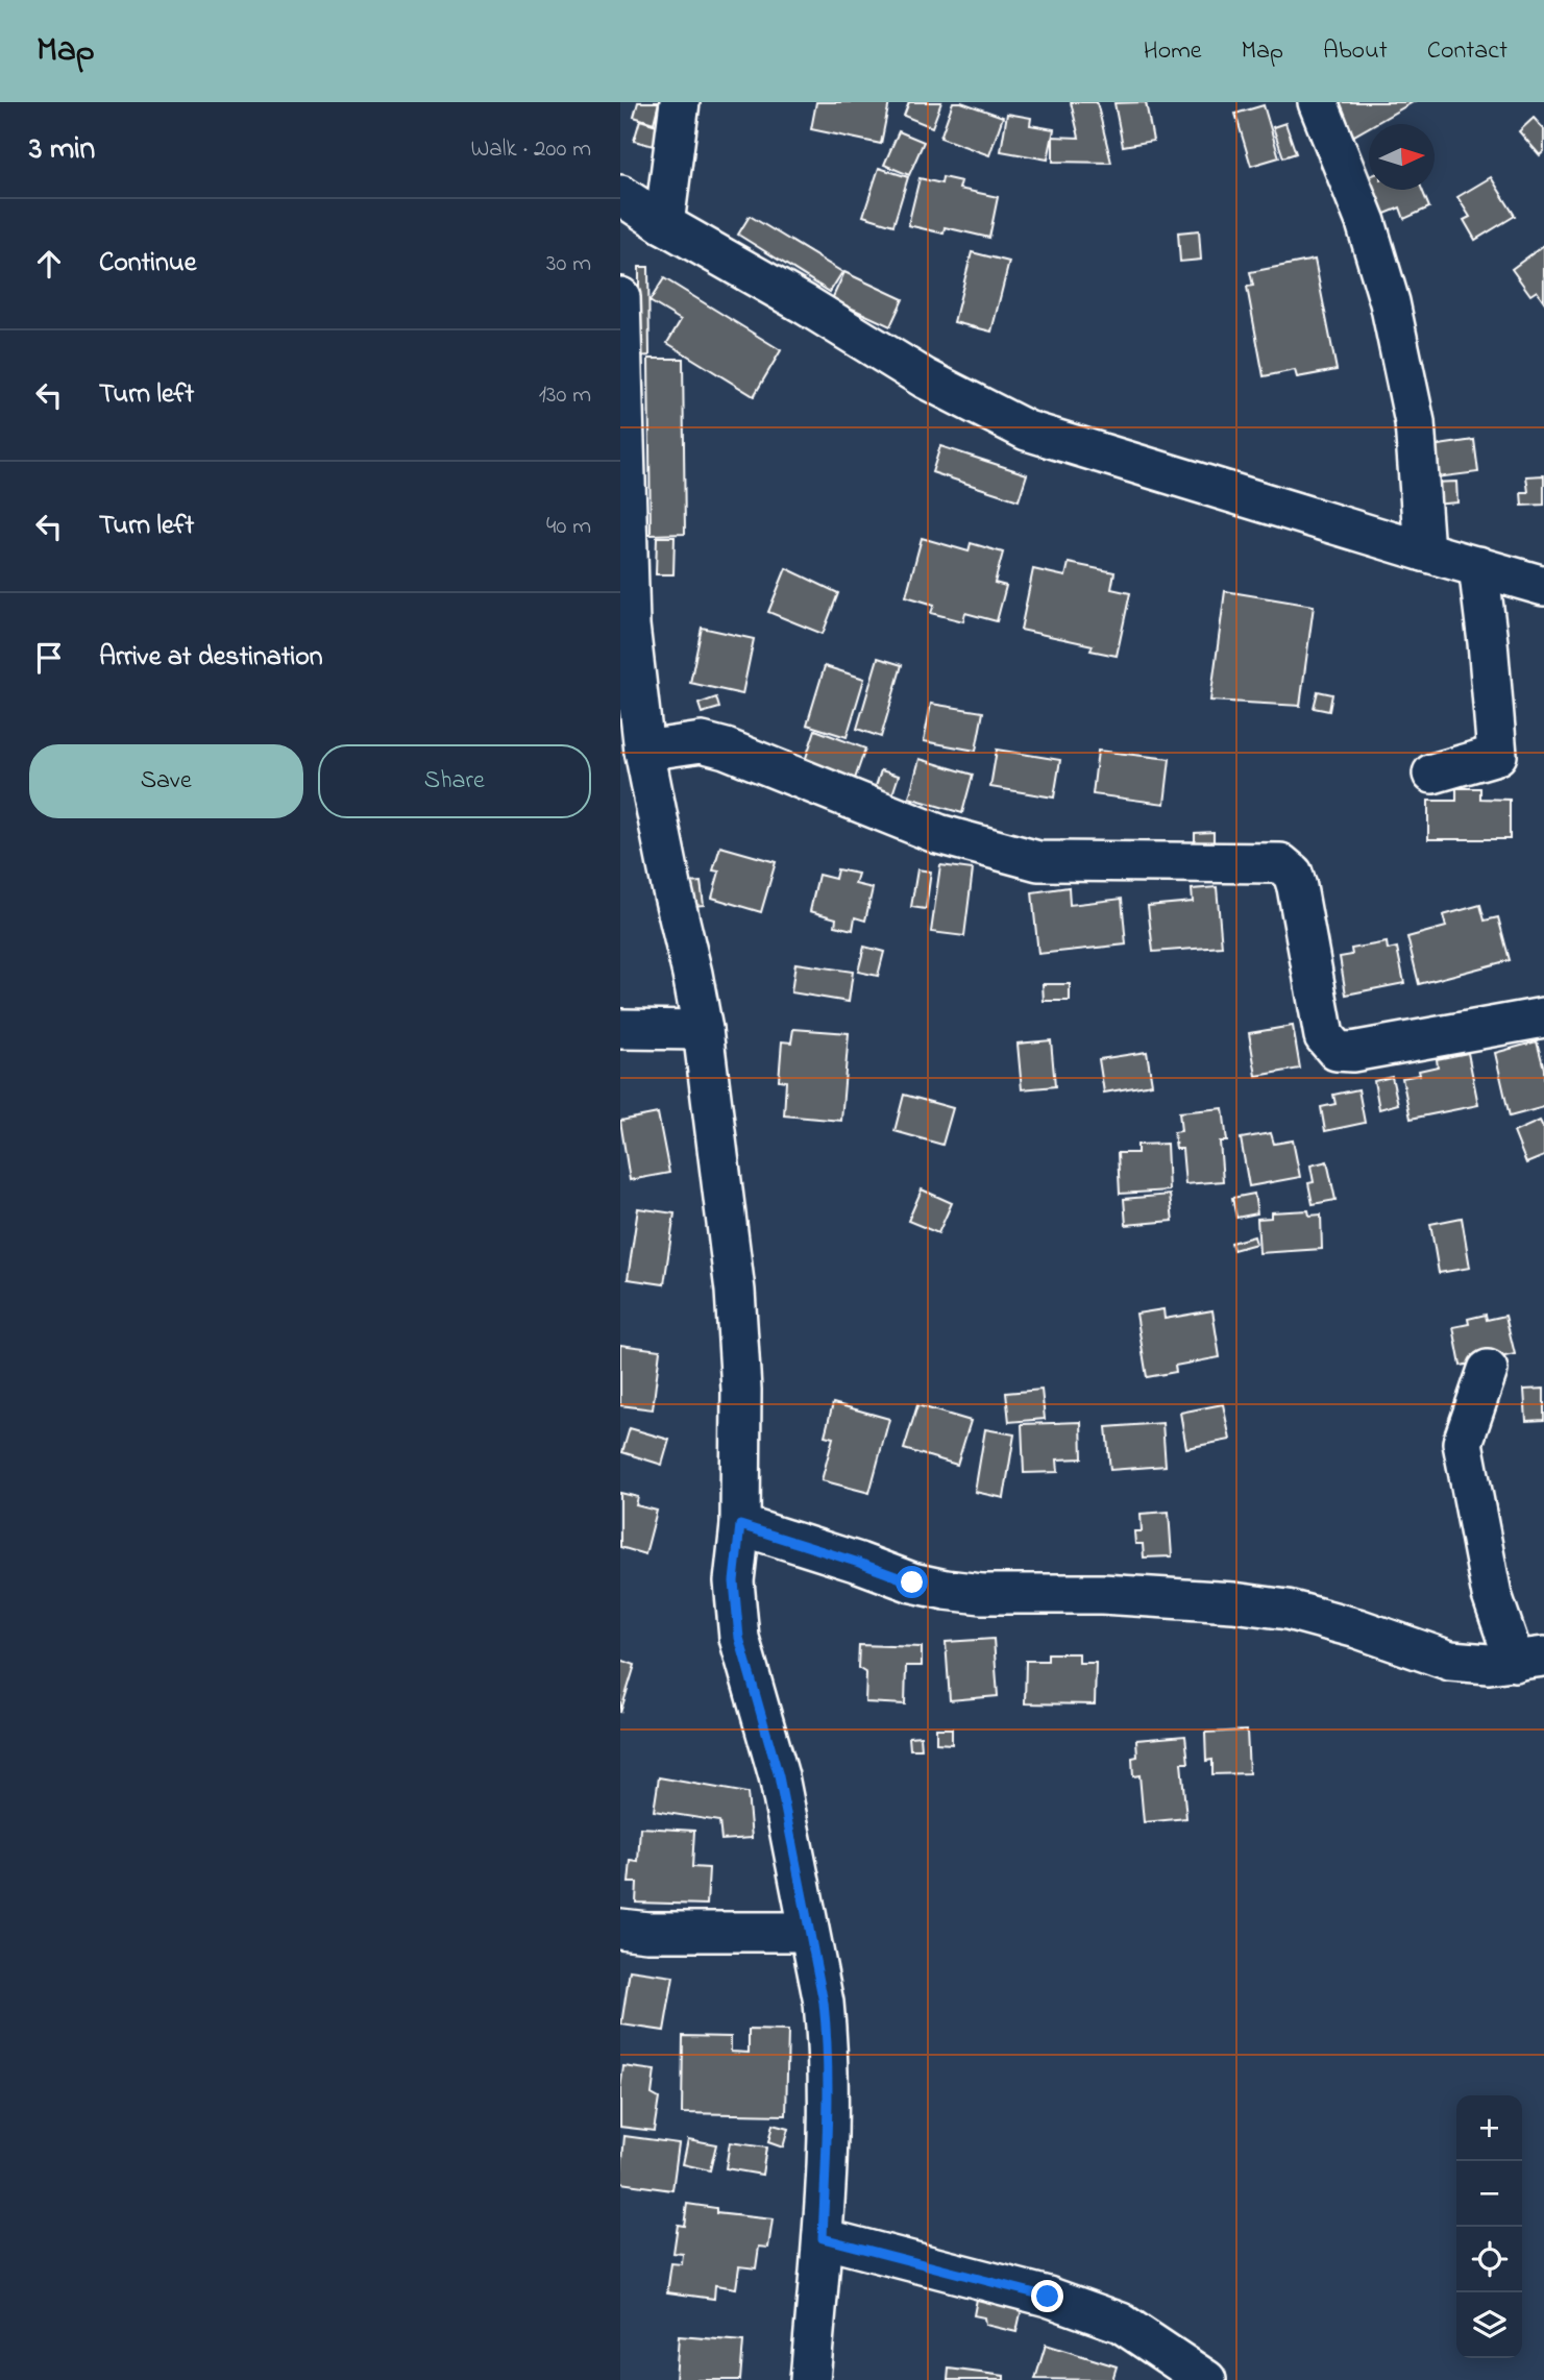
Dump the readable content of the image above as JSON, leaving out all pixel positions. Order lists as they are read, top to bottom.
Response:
{
  "north": "right",
  "page": {
    "header": "Map",
    "nav": [
      "Home",
      "Map",
      "About",
      "Contact"
    ],
    "heading": ["3 min", "Walk · 200 m"],
    "list": [
      ["Continue", "30 m"],
      ["Turn left", "130 m"],
      ["Turn left", "40 m"],
      "Arrive at destination"
    ],
    "buttons": ["Save", "Share"],
    "map_buttons": ["+", "−"]
  }
}
